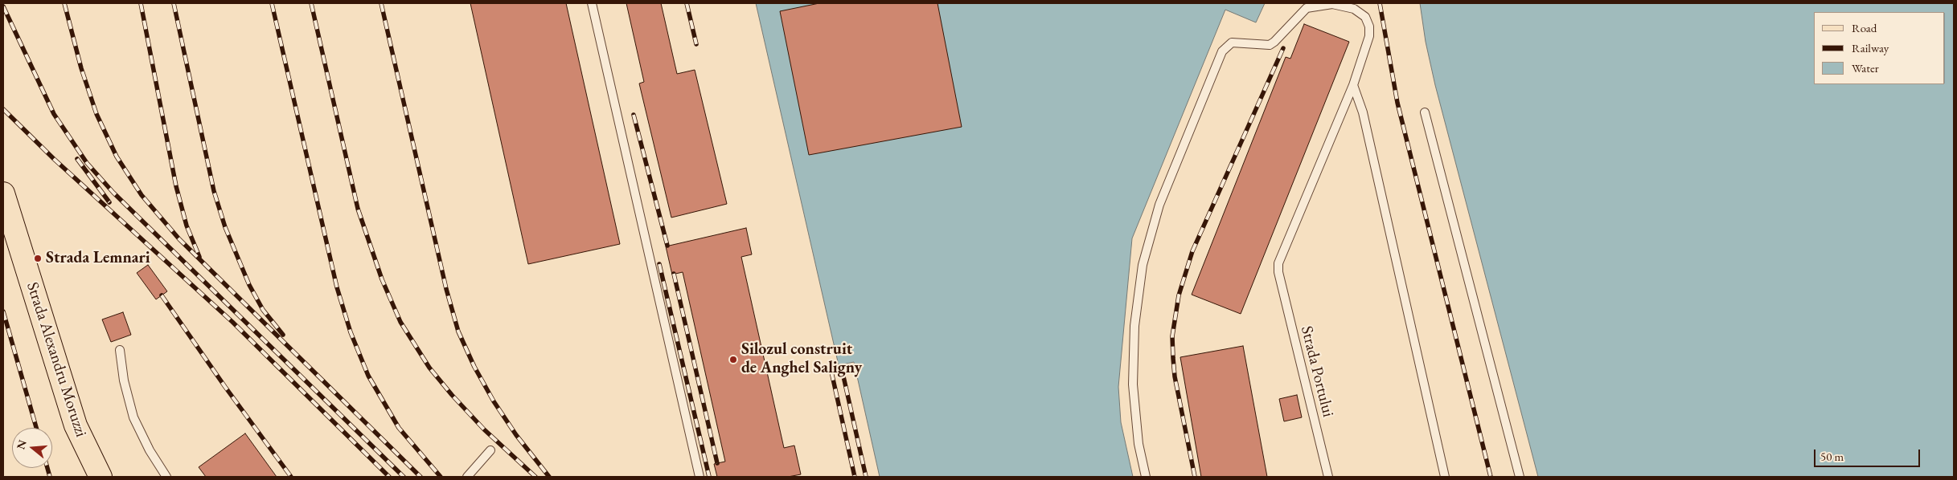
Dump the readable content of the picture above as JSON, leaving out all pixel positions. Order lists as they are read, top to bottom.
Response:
{
  "streets": {
    "main road": ["Strada Alexandru Moruzzi"],
    "lane": ["Strada Portului"]
  },
  "places": ["Strada Lemnari", "Silozul construit de Anghel Saligny"],
  "legend": ["Road", "Railway", "Water"],
  "scale_bar": "50 m",
  "north": "left"
}
